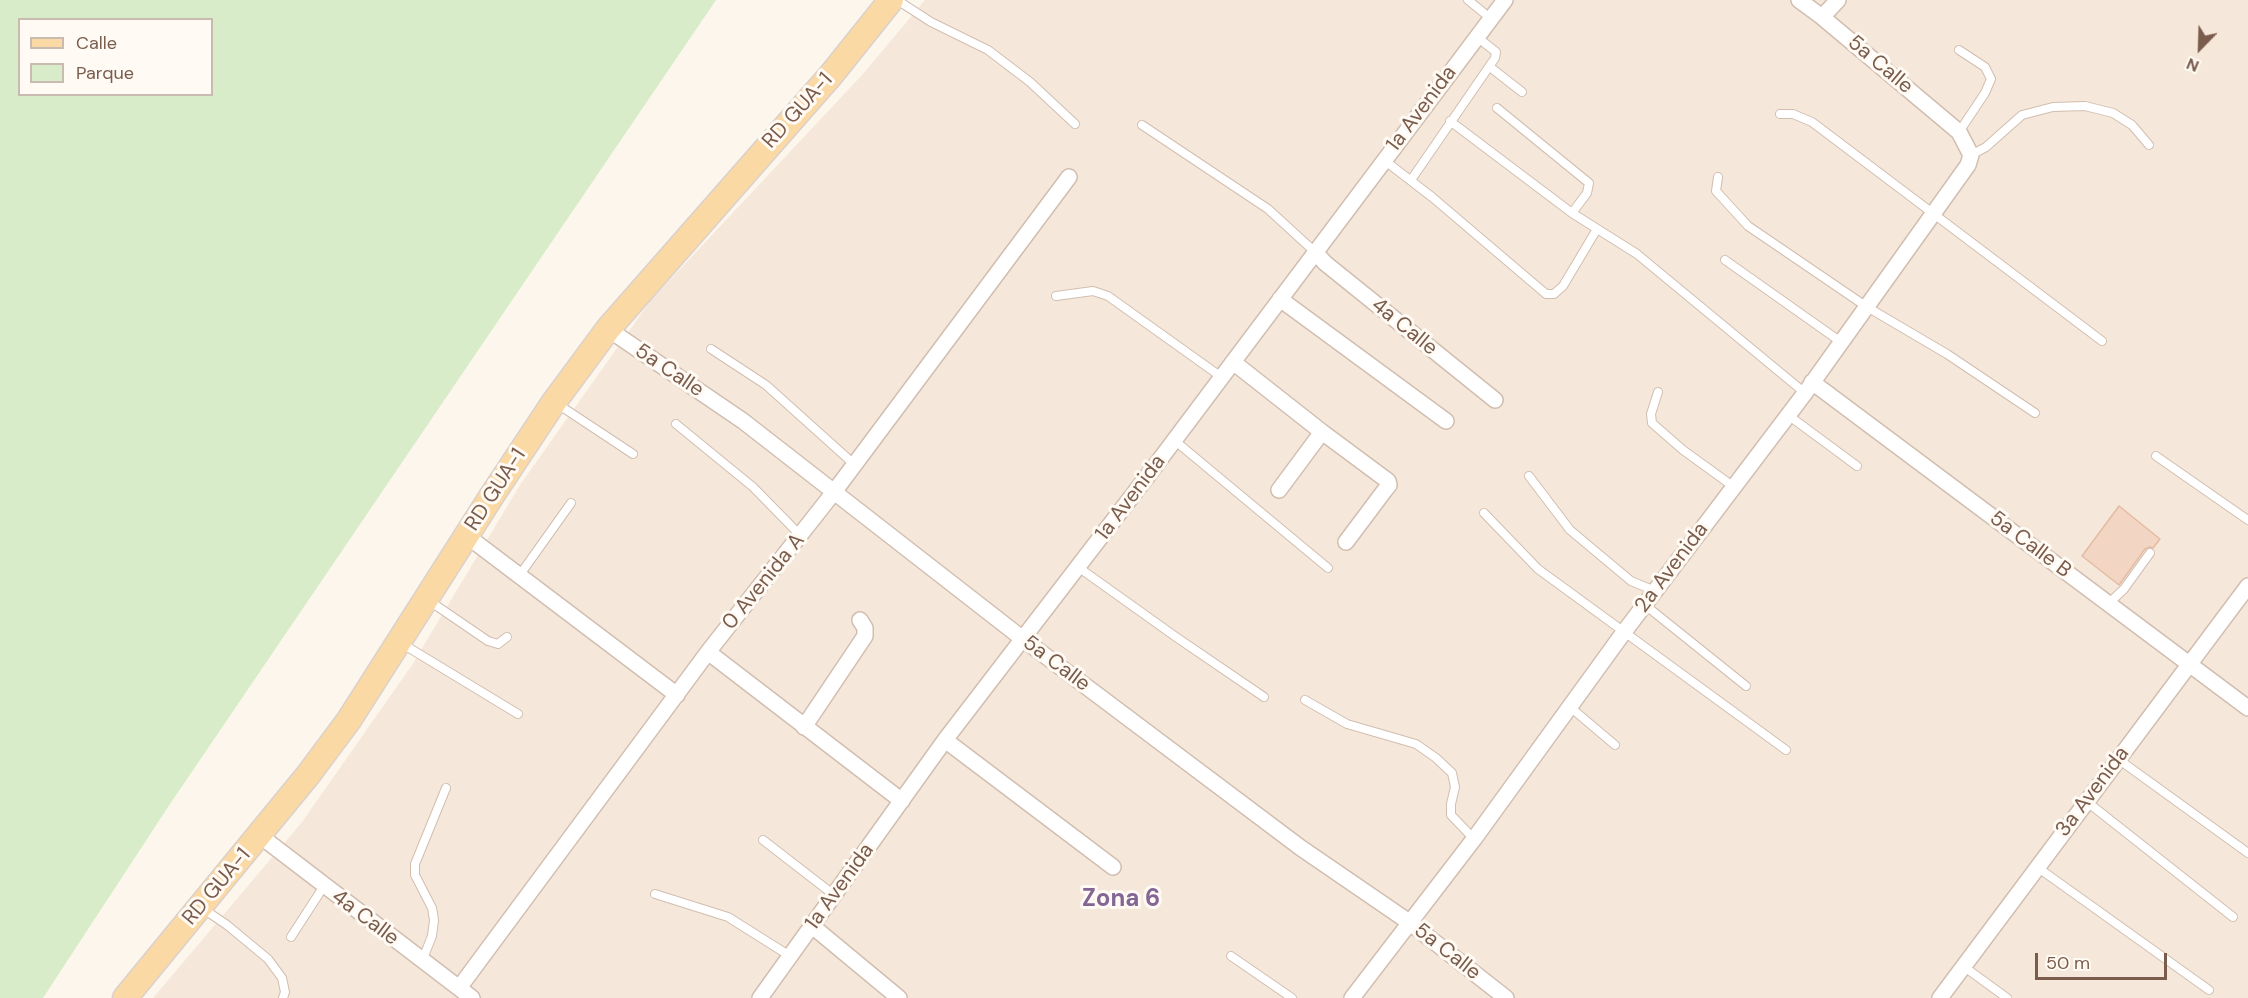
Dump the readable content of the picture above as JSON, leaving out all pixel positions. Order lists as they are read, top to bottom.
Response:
{
  "streets": {
    "main road": ["RD GUA-1"],
    "street": [
      "5a Calle",
      "1a Avenida",
      "4a Calle",
      "5a Calle B",
      "2a Avenida",
      "0 Avenida A",
      "3a Avenida"
    ]
  },
  "crossings": [
    ["5a Calle", "1a Avenida"],
    ["5a Calle", "RD GUA-1"],
    ["5a Calle", "2a Avenida"],
    ["5a Calle", "0 Avenida A"],
    ["1a Avenida", "4a Calle"],
    ["RD GUA-1", "4a Calle"],
    ["4a Calle", "0 Avenida A"],
    ["5a Calle B", "2a Avenida"],
    ["5a Calle B", "3a Avenida"]
  ],
  "districts": ["Zona 6"],
  "legend": ["Calle", "Parque"],
  "scale_bar": "50 m",
  "north": "bottom left"
}
